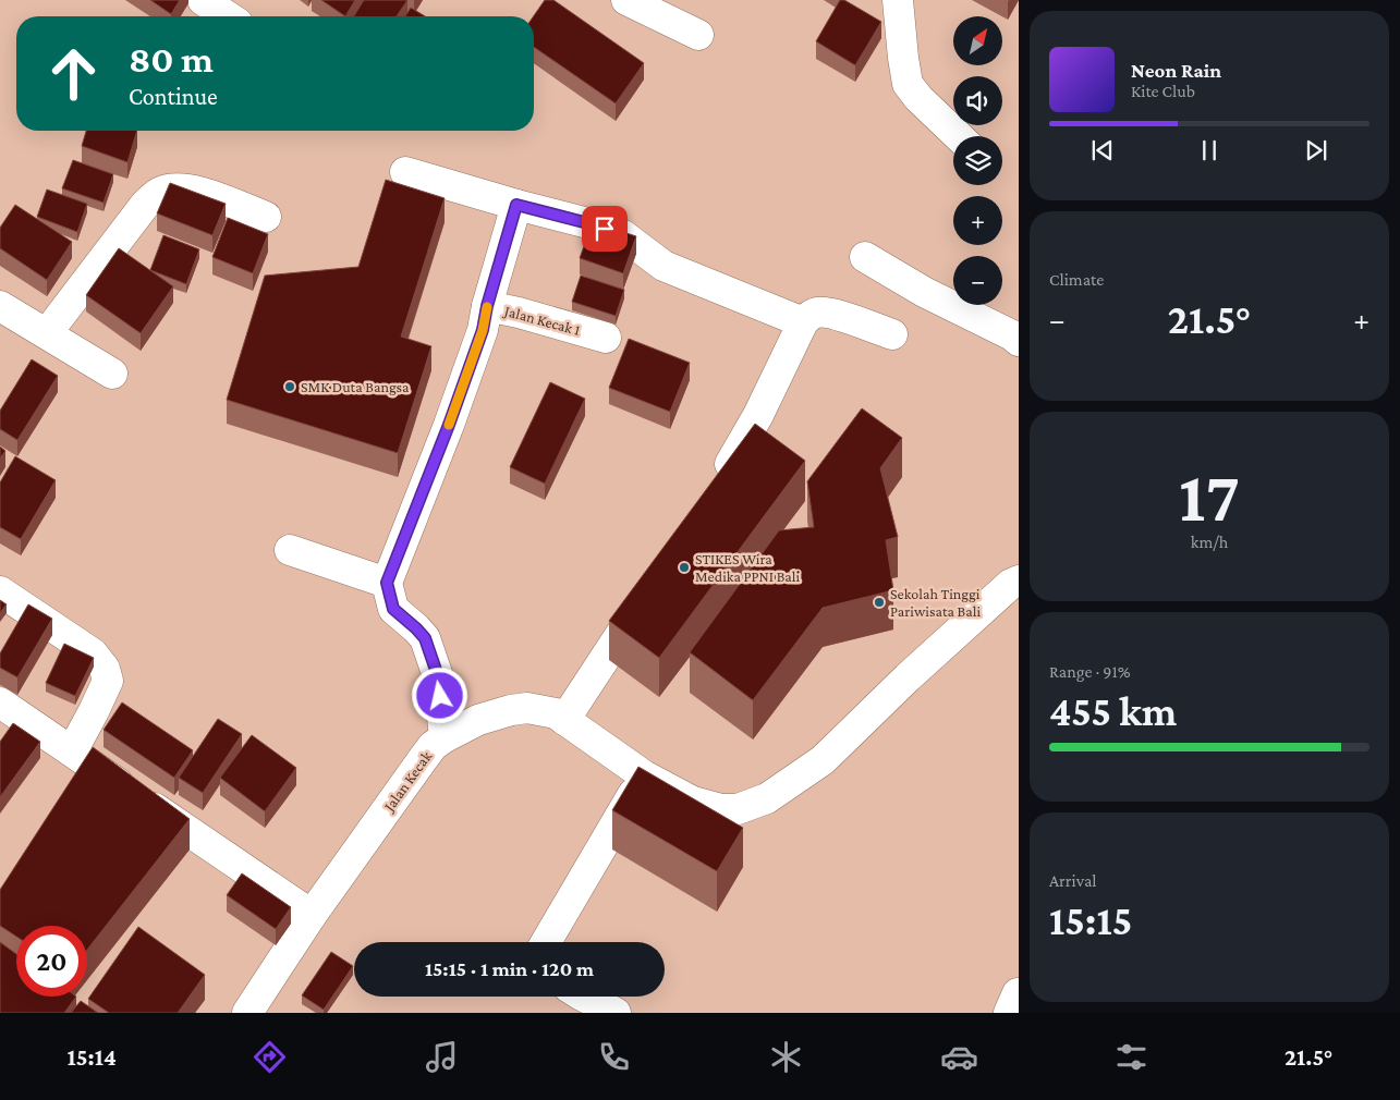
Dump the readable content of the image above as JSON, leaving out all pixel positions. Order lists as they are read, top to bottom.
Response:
{
  "streets": {
    "street": ["Jalan Kecak 1", "Jalan Kecak"]
  },
  "places": ["SMK Duta Bangsa", "STIKES Wira Medika PPNI Bali", "Sekolah Tinggi Pariwisata Bali"],
  "north": "top right",
  "page": {
    "map_buttons": ["+", "−"],
    "turn": ["80 m", "Continue"],
    "song": ["Neon Rain", "Kite Club"],
    "tile": [
      "Climate",
      ["17", "km/h"],
      ["Range · 91%", "455 km"],
      ["Arrival", "15:15"]
    ],
    "heat": ["−", "21.5°", "+"],
    "limit": "20",
    "trip": "15:15 · 1 min · 120 m",
    "tabs": ["15:14", "21.5°"]
  }
}
